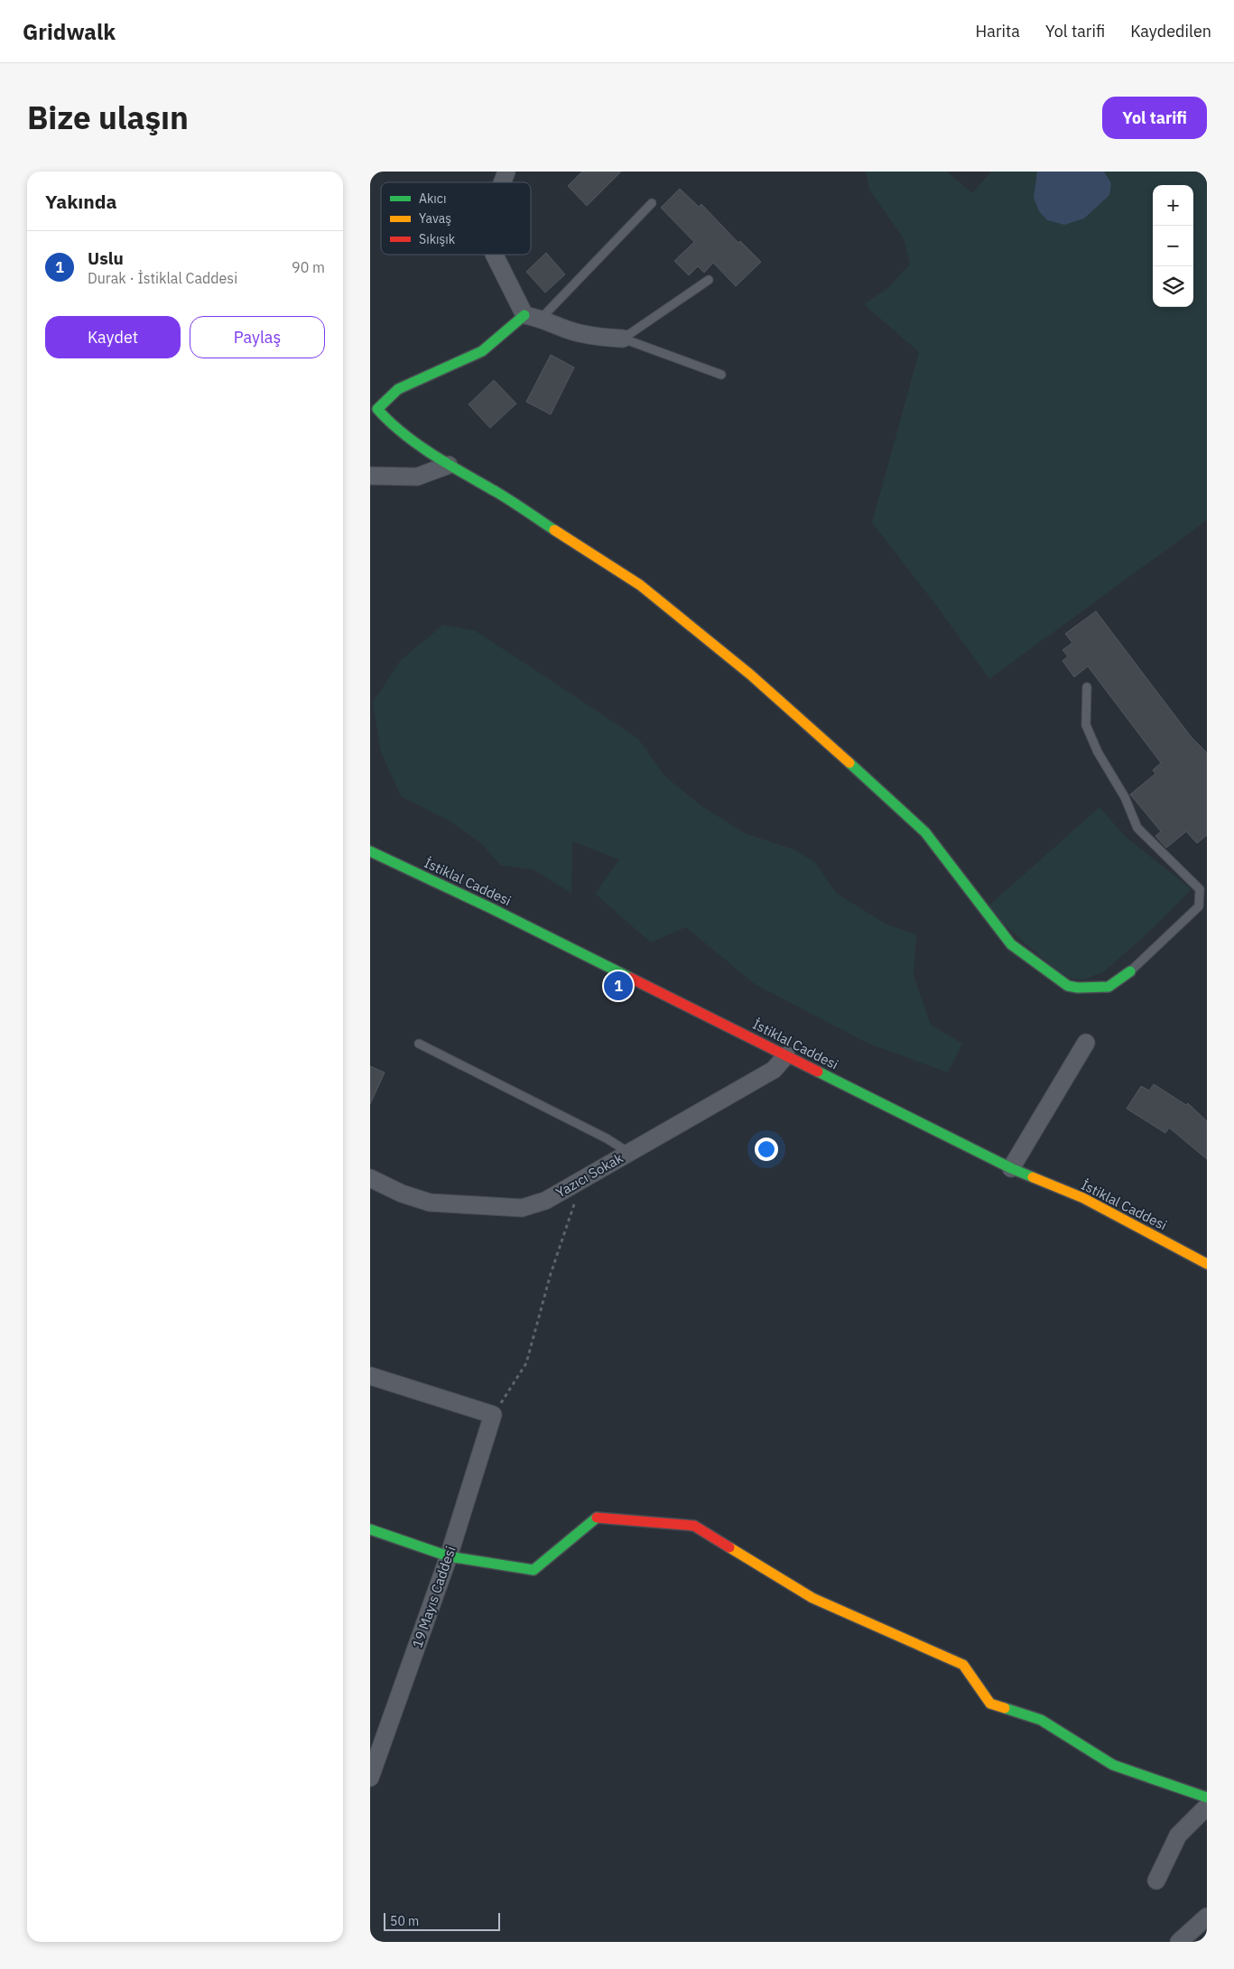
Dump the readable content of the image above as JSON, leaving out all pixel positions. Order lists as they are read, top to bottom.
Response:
{
  "streets": {
    "street": ["İstiklal Caddesi", "Yazıcı Sokak", "19 Mayıs Caddesi"]
  },
  "crossings": [
    ["İstiklal Caddesi", "Yazıcı Sokak"]
  ],
  "legend": ["Akıcı", "Yavaş", "Sıkışık"],
  "scale_bar": "50 m",
  "page": {
    "header": "Gridwalk",
    "nav": ["Harita", "Yol tarifi", "Kaydedilen"],
    "title": "Bize ulaşın",
    "buttons": [
      "Yol tarifi",
      ["Kaydet", "Paylaş"]
    ],
    "heading": "Yakında",
    "map_buttons": ["+", "−"],
    "list": [
      {
        "mark": "1",
        "name": "Uslu",
        "note": "Durak · İstiklal Caddesi",
        "value": "90 m"
      }
    ],
    "pins": "1",
    "scale": "50 m"
  }
}
